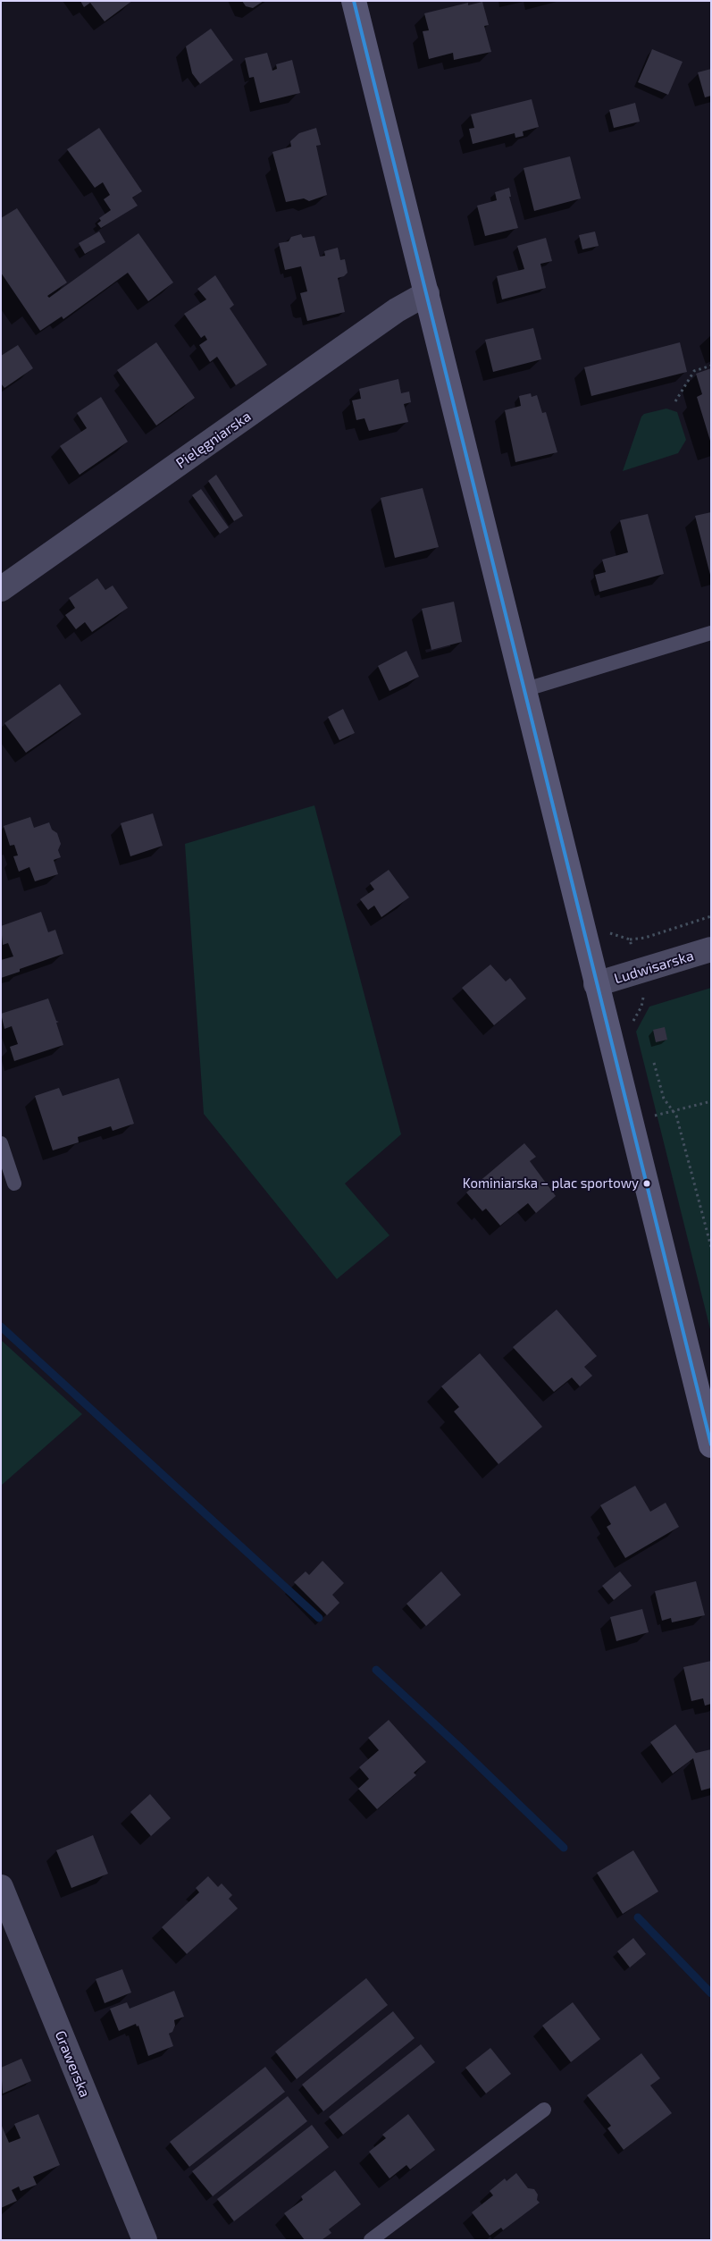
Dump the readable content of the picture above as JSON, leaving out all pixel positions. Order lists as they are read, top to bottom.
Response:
{
  "streets": {
    "street": ["Pielęgniarska", "Ludwisarska", "Grawerska"]
  },
  "places": ["Kominiarska – plac sportowy"]
}
